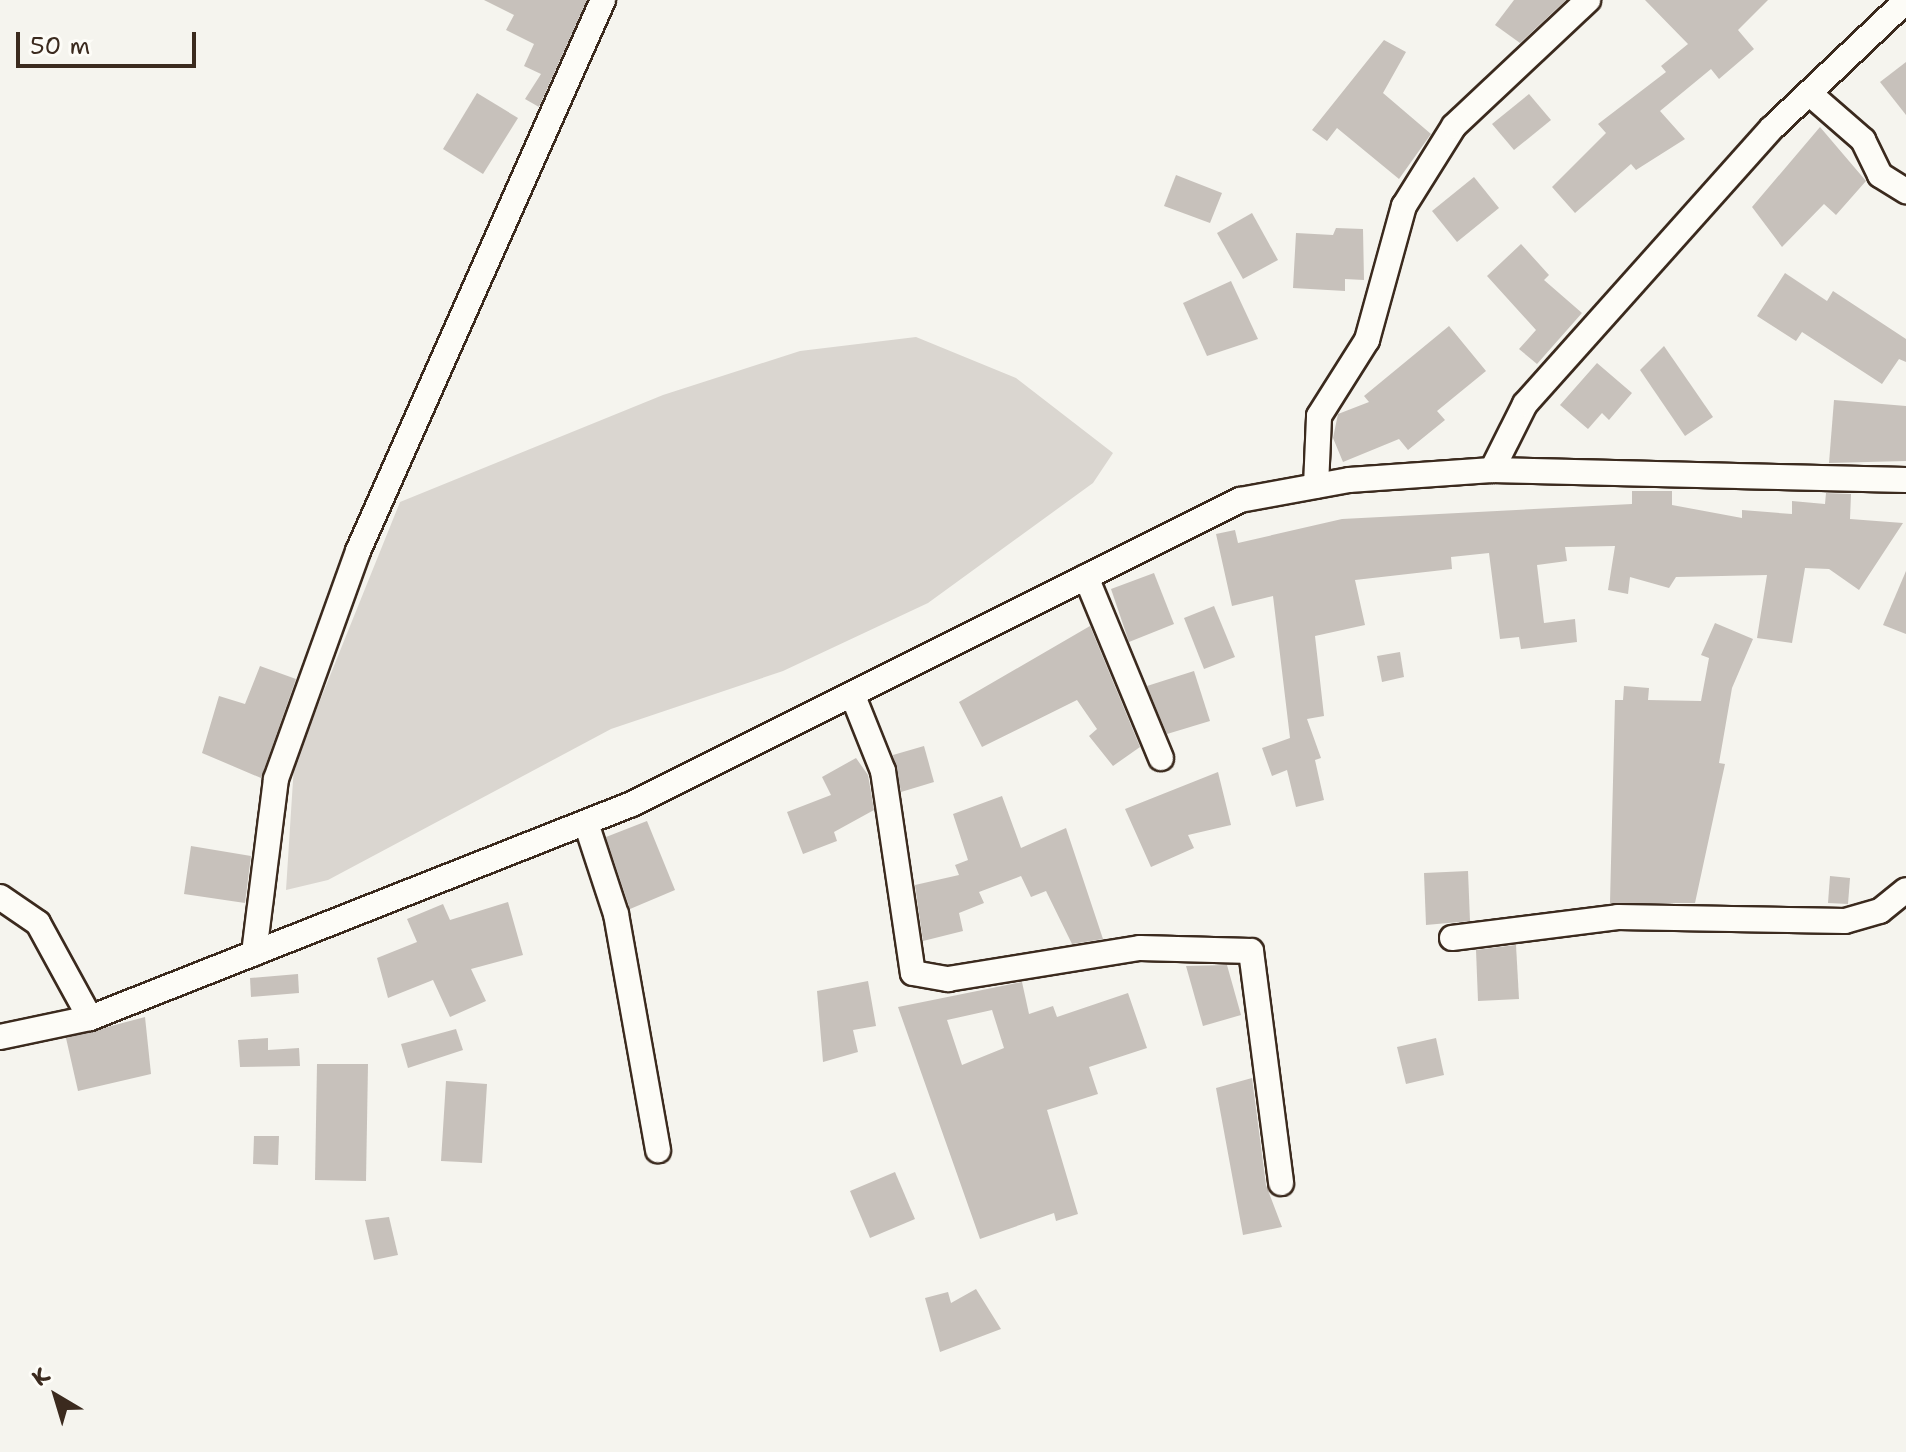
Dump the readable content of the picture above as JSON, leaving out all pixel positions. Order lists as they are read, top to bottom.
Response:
{
  "scale_bar": "50 m",
  "north": "top left"
}
